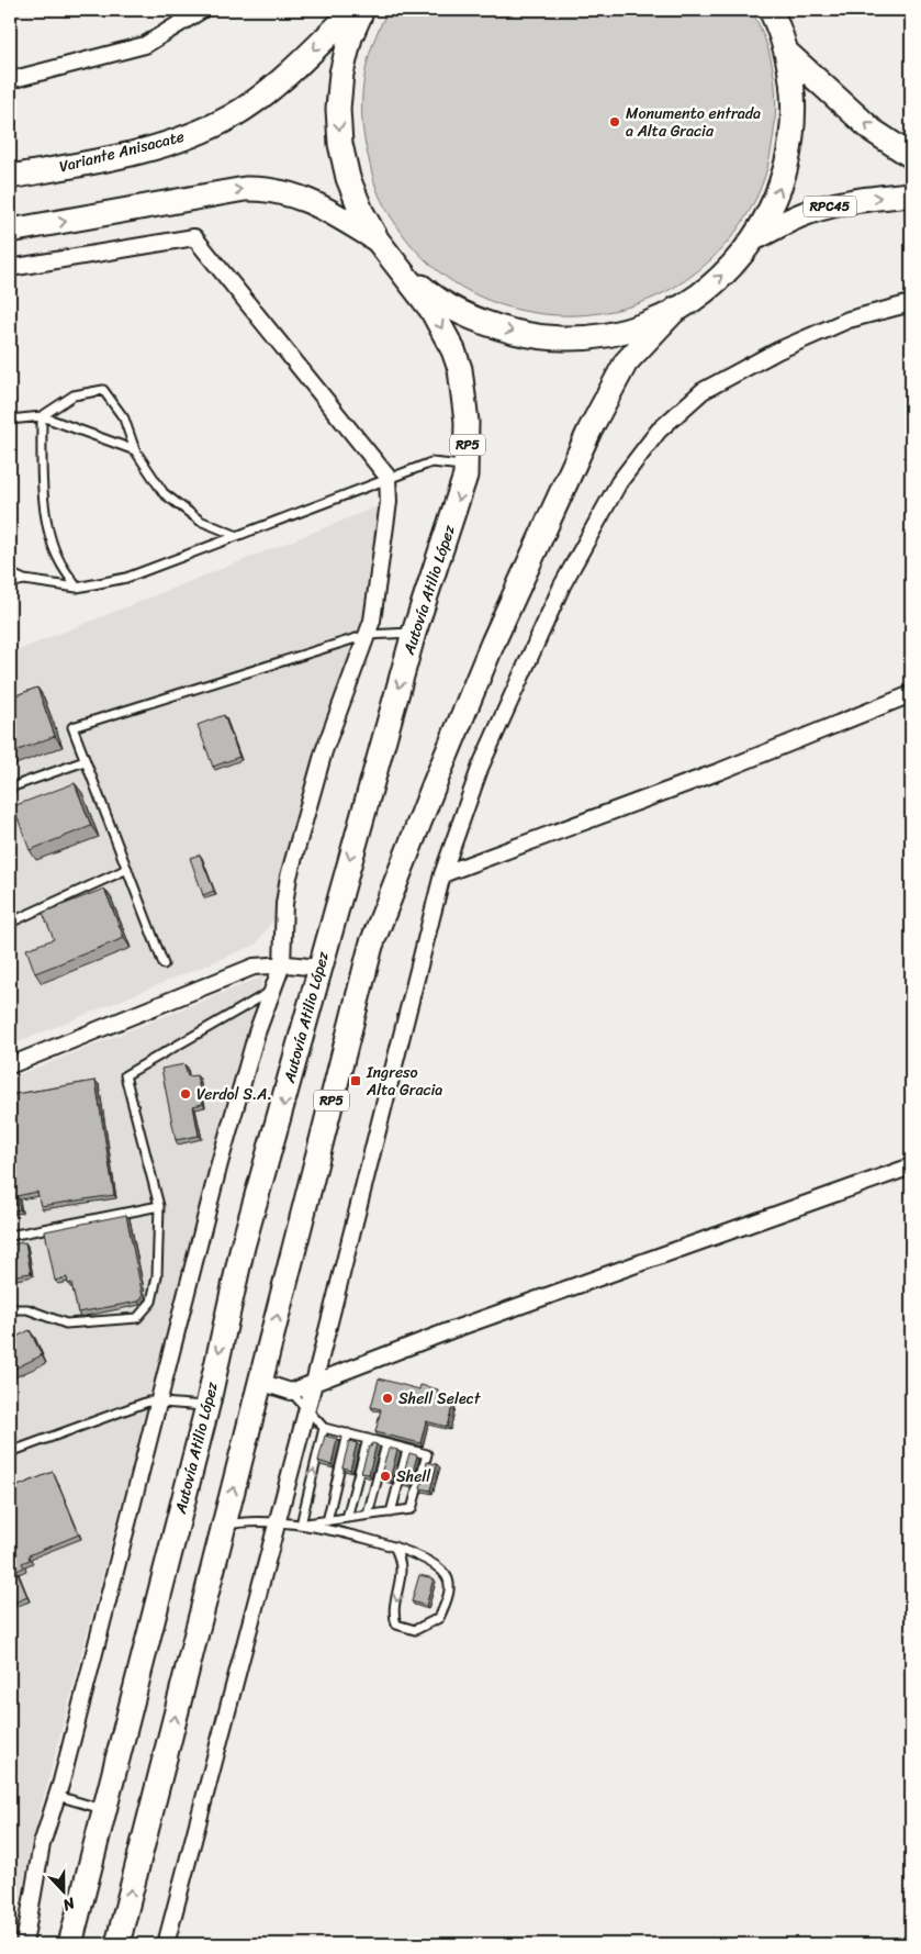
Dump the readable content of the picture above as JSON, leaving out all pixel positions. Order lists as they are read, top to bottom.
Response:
{
  "streets": {
    "main road": [
      "Variante Anisacate",
      "RPC45",
      "RP5",
      "Autovía Atilio López"
    ]
  },
  "crossings": [
    ["RPC45", "Autovía Atilio López"],
    ["RP5", "Autovía Atilio López"]
  ],
  "one_way": ["Variante Anisacate"],
  "places": {
    "other": [
      "Monumento entrada a Alta Gracia",
      "Verdol S.A.",
      "Shell Select",
      "Shell"
    ],
    "transit": ["Ingreso Alta Gracia"]
  },
  "north": "bottom"
}
